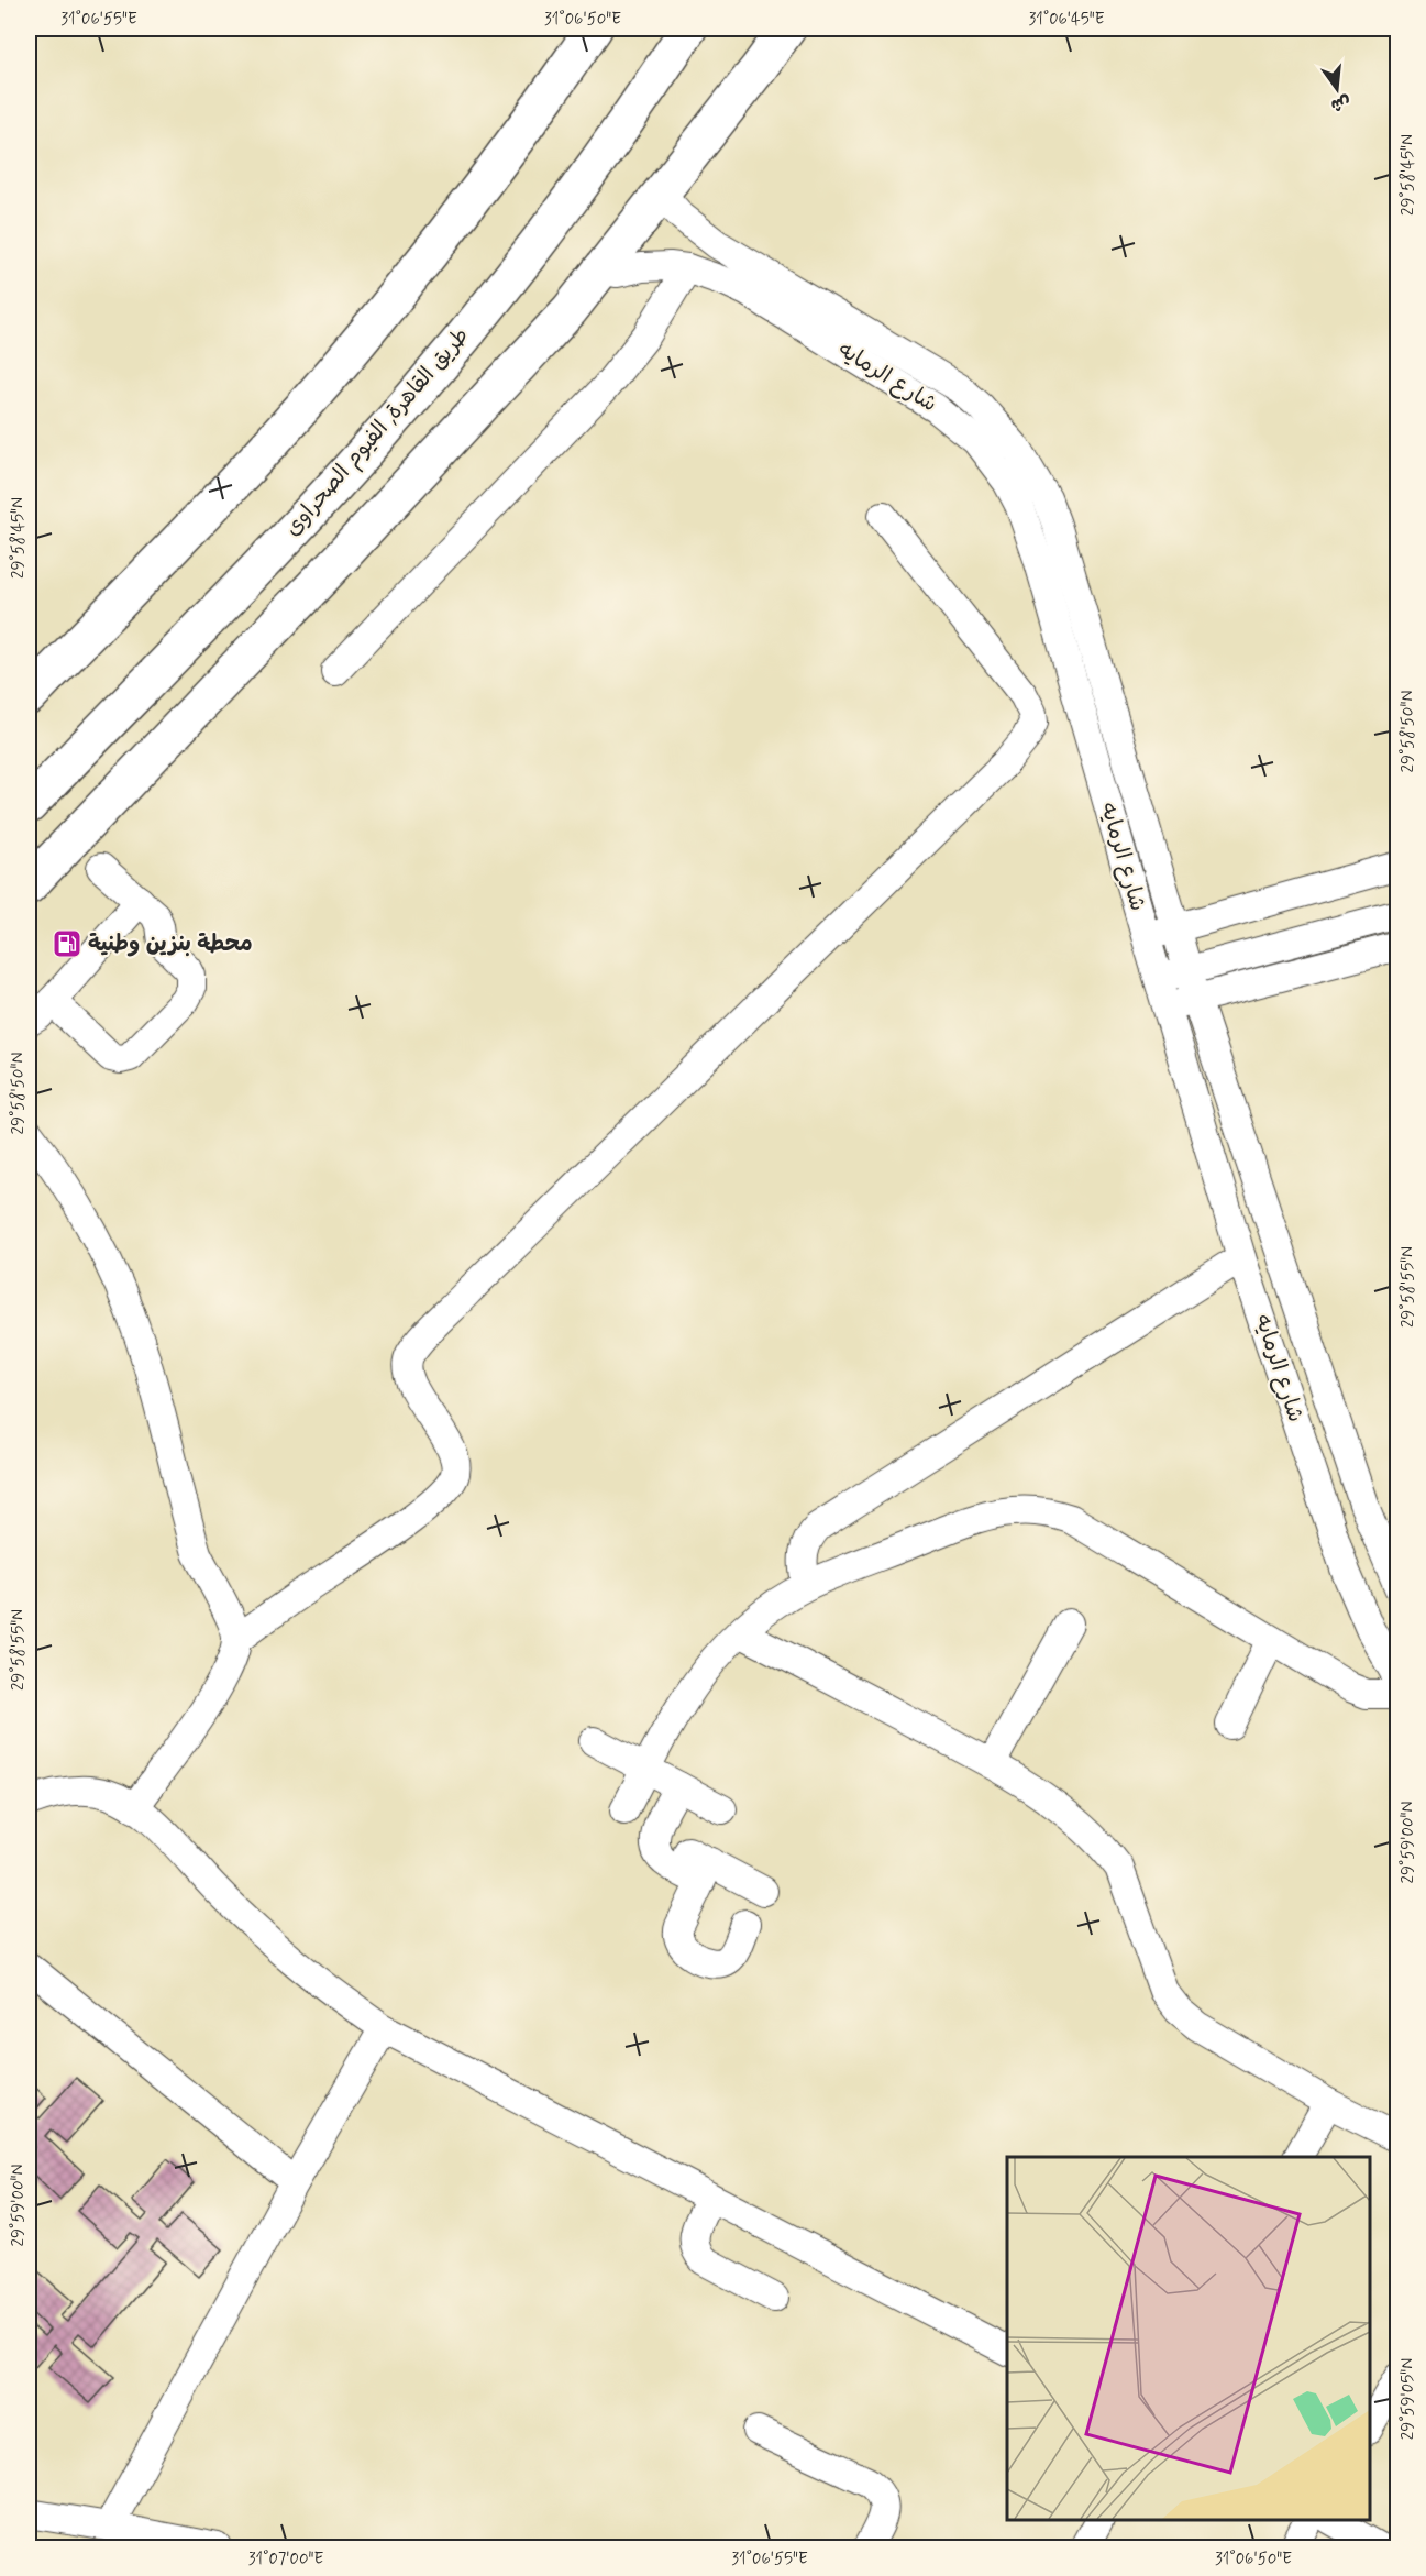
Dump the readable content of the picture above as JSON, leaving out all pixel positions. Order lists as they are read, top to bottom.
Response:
{
  "streets": {
    "main road": ["طريق القاهرة, الفيوم الصحراوى"],
    "street": ["شارع الرمايه"]
  },
  "places": {
    "fuel station": ["محطة بنزين وطنية"]
  },
  "north": "bottom",
  "coordinates": [
    "31°06'55\"E",
    "31°06'50\"E",
    "31°06'45\"E",
    "29°58'45\"N",
    "29°58'50\"N",
    "29°58'55\"N",
    "29°59'00\"N",
    "29°59'05\"N",
    "31°07'00\"E"
  ]
}
